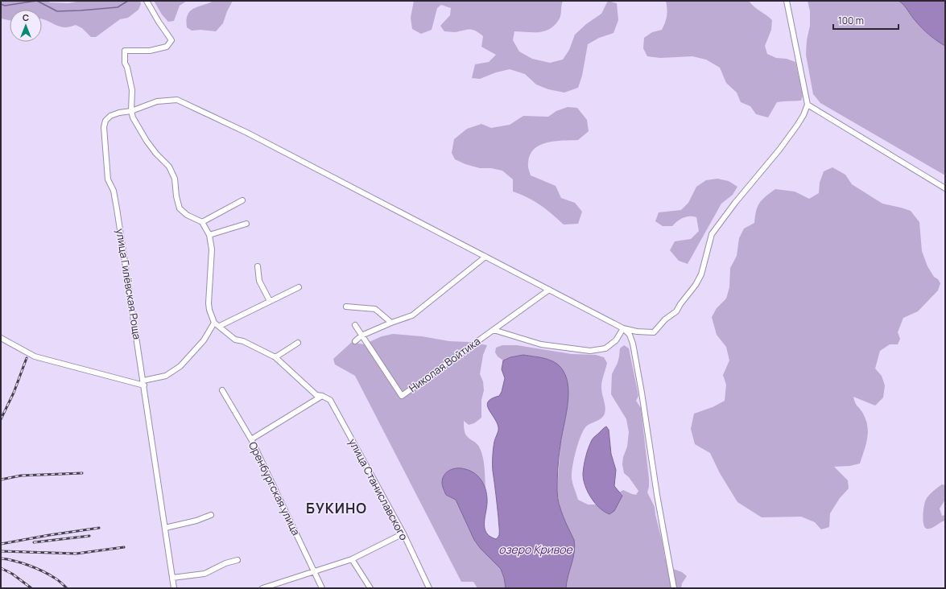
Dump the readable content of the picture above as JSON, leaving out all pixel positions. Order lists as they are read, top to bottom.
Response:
{
  "streets": {
    "street": [
      "улица Гилёвская Роща",
      "Николая Войтика",
      "Оренбургская улица",
      "улица Станиславского"
    ]
  },
  "districts": ["БУКИНО"],
  "water": ["озеро Кривое"],
  "scale_bar": "100 m",
  "north": "top"
}
